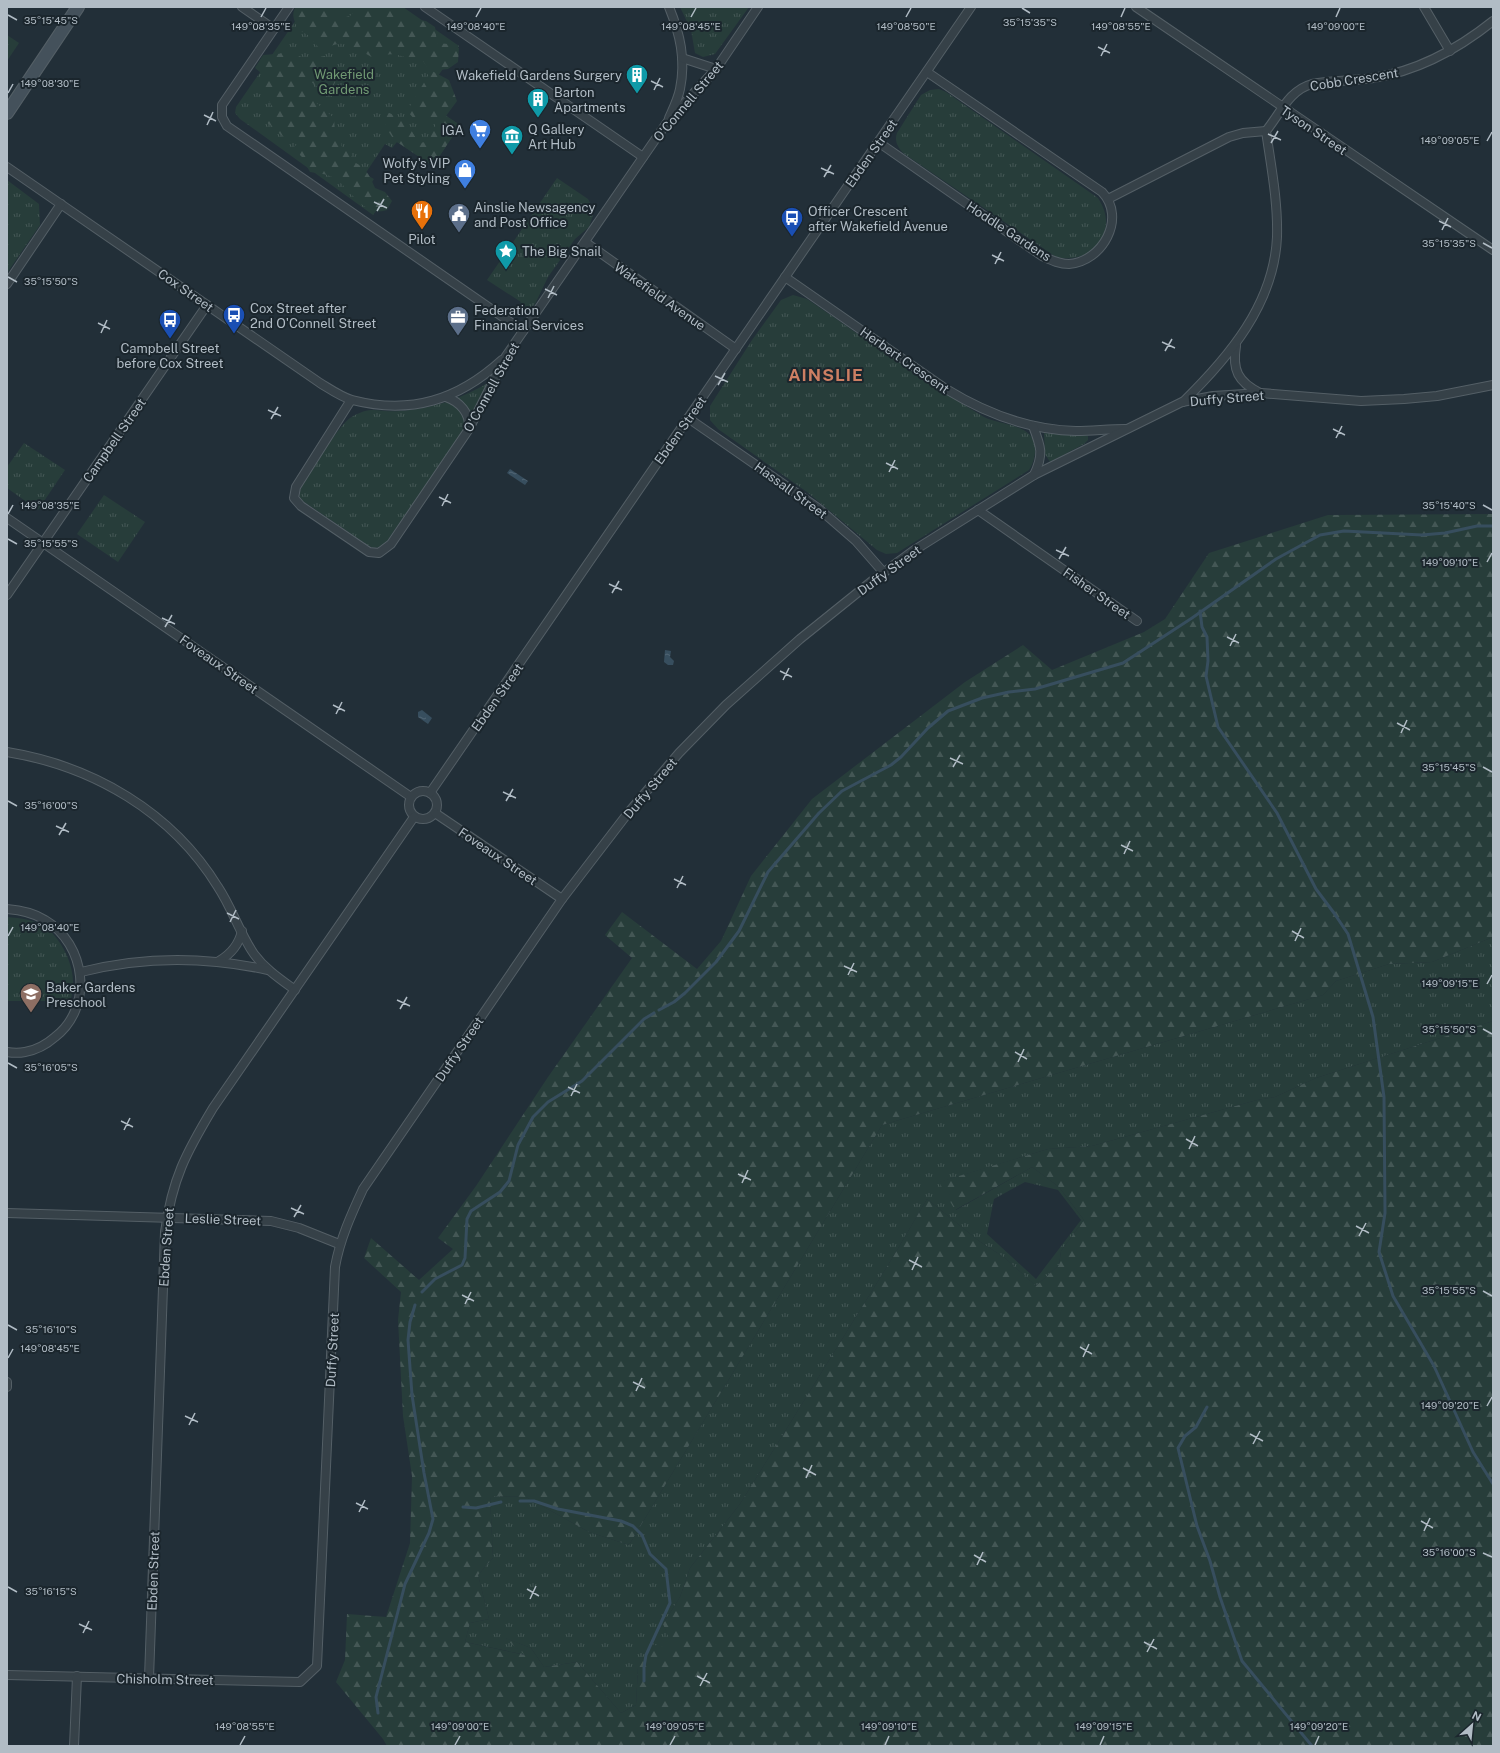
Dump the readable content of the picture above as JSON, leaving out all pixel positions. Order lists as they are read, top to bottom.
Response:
{
  "streets": {
    "street": [
      "Cobb Crescent",
      "O'Connell Street",
      "Tyson Street",
      "Ebden Street",
      "Hoddle Gardens",
      "Cox Street",
      "Wakefield Avenue",
      "Herbert Crescent",
      "Duffy Street",
      "Campbell Street",
      "Hassall Street",
      "Fisher Street",
      "Foveaux Street",
      "Leslie Street",
      "Chisholm Street"
    ]
  },
  "crossings": [
    ["Cobb Crescent", "Tyson Street"],
    ["O'Connell Street", "Cox Street"],
    ["O'Connell Street", "Wakefield Avenue"],
    ["Ebden Street", "Hoddle Gardens"],
    ["Ebden Street", "Wakefield Avenue"],
    ["Ebden Street", "Herbert Crescent"],
    ["Ebden Street", "Hassall Street"],
    ["Ebden Street", "Foveaux Street"],
    ["Ebden Street", "Leslie Street"],
    ["Ebden Street", "Chisholm Street"],
    ["Cox Street", "Campbell Street"],
    ["Herbert Crescent", "Duffy Street"],
    ["Duffy Street", "Hassall Street"],
    ["Duffy Street", "Fisher Street"],
    ["Duffy Street", "Foveaux Street"],
    ["Duffy Street", "Leslie Street"],
    ["Duffy Street", "Chisholm Street"],
    ["Campbell Street", "Foveaux Street"]
  ],
  "districts": ["AINSLIE"],
  "parks": ["Wakefield Gardens"],
  "places": {
    "building": ["Wakefield Gardens Surgery", "Barton Apartments"],
    "supermarket": ["IGA"],
    "museum": ["Q Gallery Art Hub"],
    "shop": ["Wolfy's VIP Pet Styling"],
    "restaurant": ["Pilot"],
    "public building": ["Ainslie Newsagency and Post Office"],
    "bus stop": ["Officer Crescent after Wakefield Avenue", "Cox Street after 2nd O'Connell Street", "Campbell Street before Cox Street"],
    "place": ["The Big Snail"],
    "office": ["Federation Financial Services"],
    "school or university": ["Baker Gardens Preschool"]
  },
  "north": "top right",
  "coordinates": [
    "35°15'45\"S",
    "35°15'35\"S",
    "149°08'35\"E",
    "149°08'40\"E",
    "149°08'45\"E",
    "149°08'50\"E",
    "149°08'55\"E",
    "149°09'00\"E",
    "149°08'30\"E",
    "149°09'05\"E",
    "35°15'50\"S",
    "35°15'40\"S",
    "35°15'55\"S",
    "149°09'10\"E",
    "35°16'00\"S",
    "149°09'15\"E",
    "35°16'05\"S",
    "35°16'10\"S",
    "149°09'20\"E",
    "35°16'15\"S"
  ]
}
